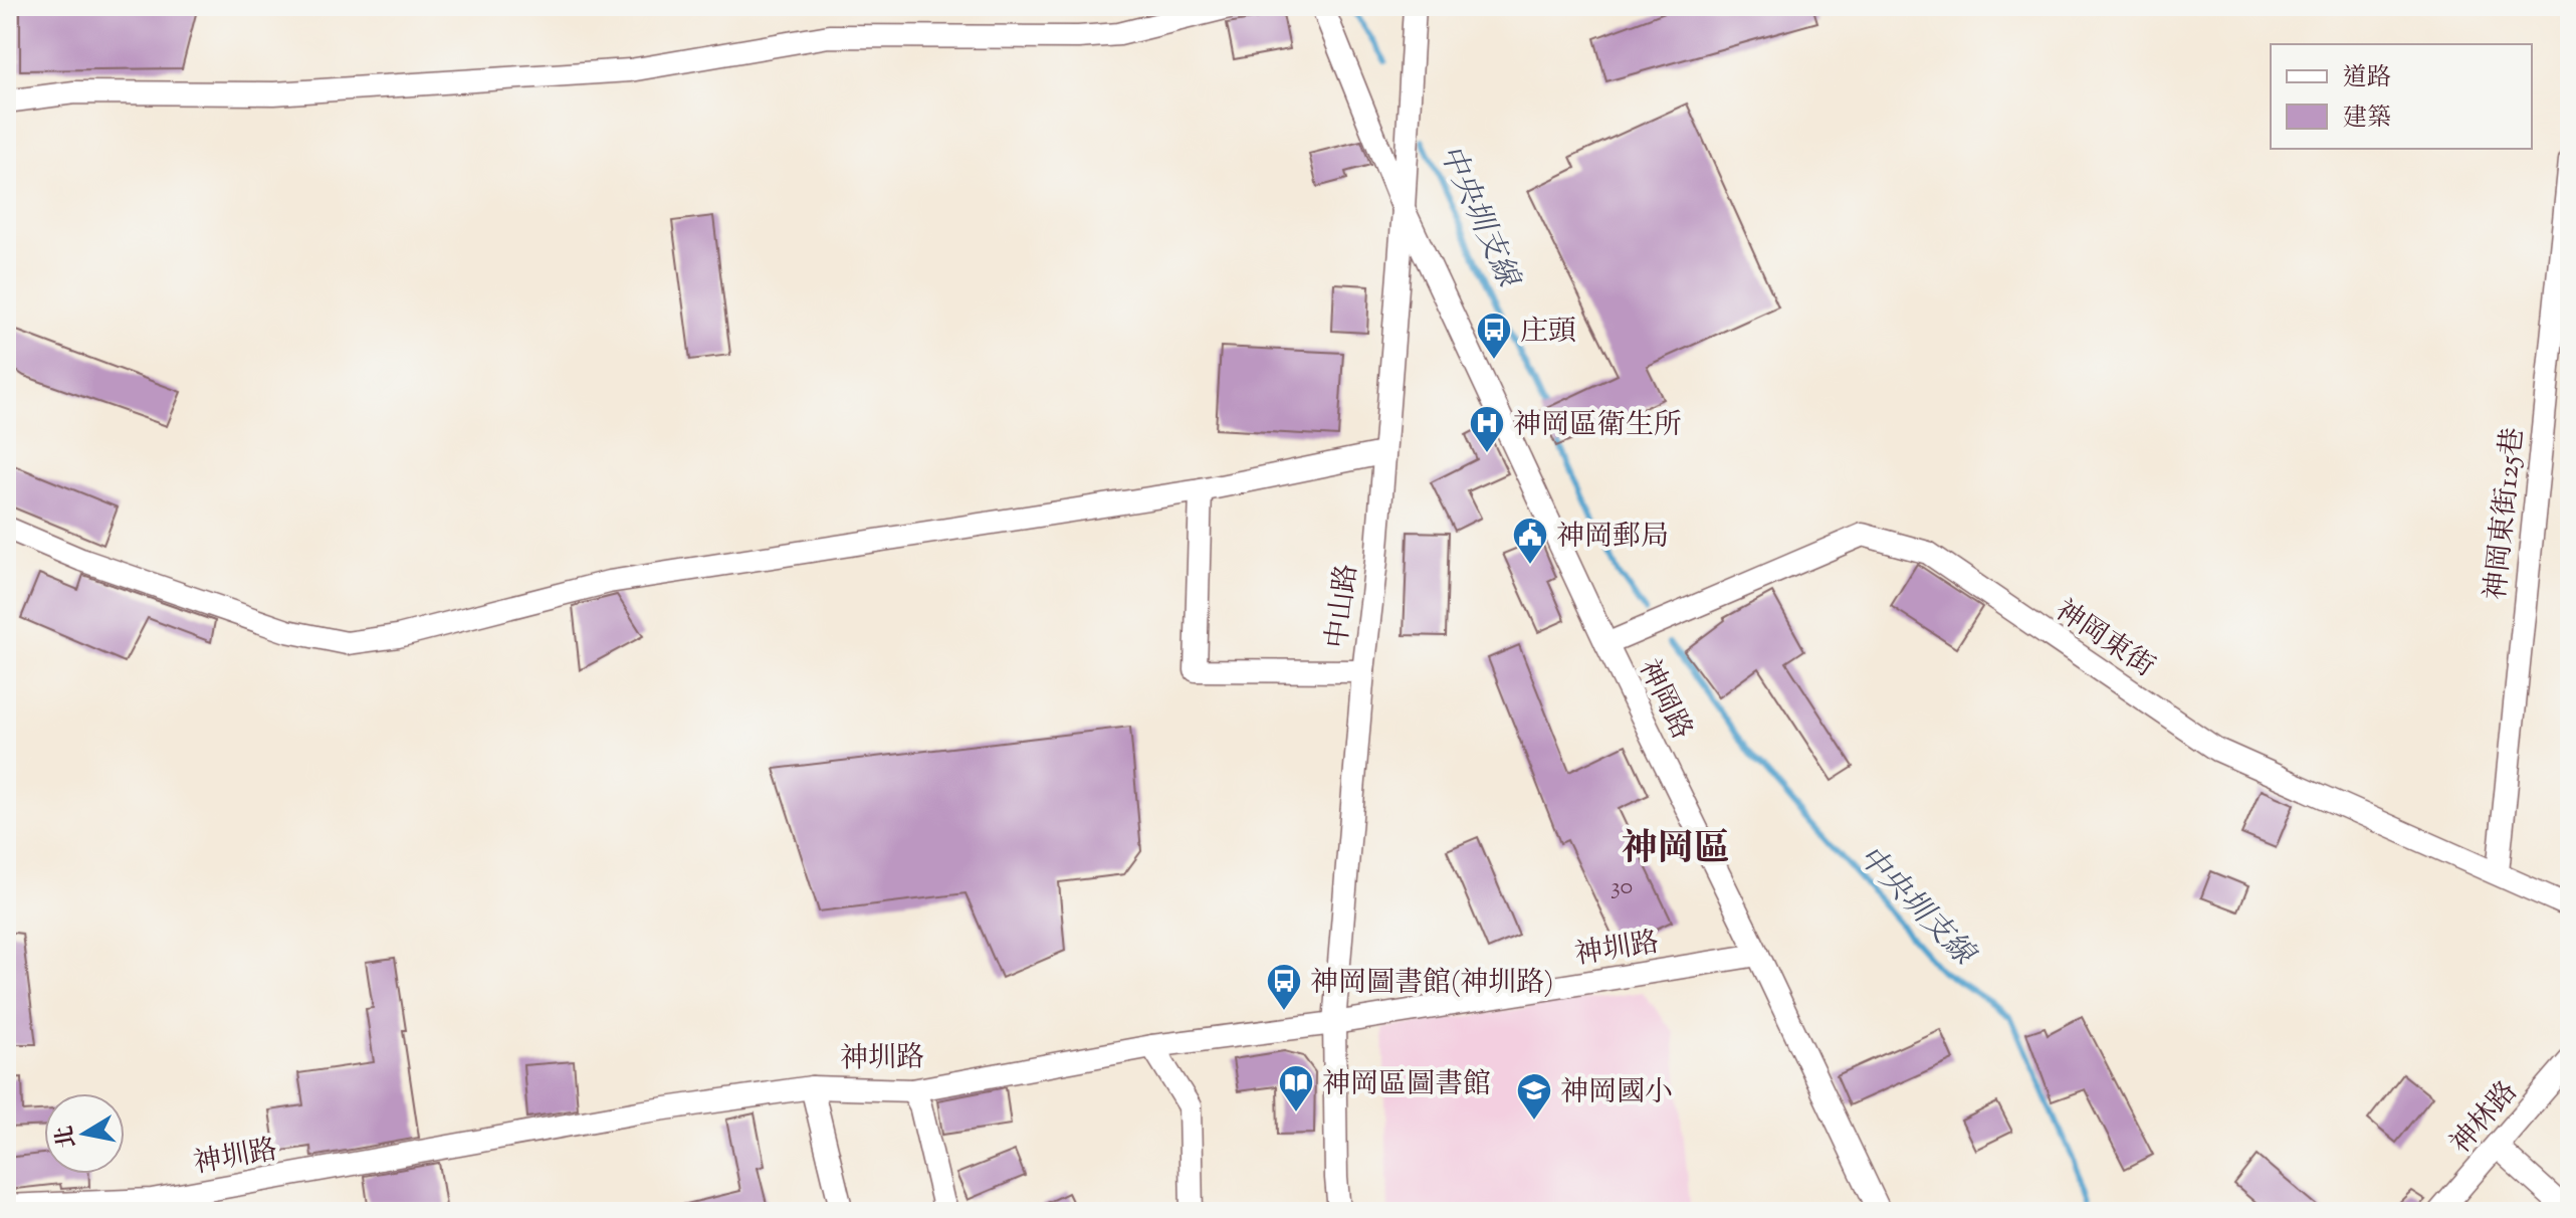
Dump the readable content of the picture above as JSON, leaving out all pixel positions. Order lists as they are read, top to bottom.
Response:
{
  "streets": {
    "street": [
      "神岡東街125巷",
      "中山路",
      "神岡東街",
      "神岡路",
      "神圳路",
      "神林路"
    ]
  },
  "crossings": [
    ["神岡東街125巷", "神岡東街"],
    ["中山路", "神岡路"],
    ["中山路", "神圳路"],
    ["神岡東街", "神岡路"],
    ["神岡路", "神圳路"]
  ],
  "districts": ["神岡區"],
  "water": ["中央圳支線"],
  "places": {
    "bus stop": ["庄頭", "神岡圖書館(神圳路)"],
    "hospital": ["神岡區衛生所"],
    "public building": ["神岡郵局"],
    "library": ["神岡區圖書館"],
    "school or university": ["神岡國小"]
  },
  "house_numbers": ["30"],
  "legend": ["道路", "建築"],
  "north": "left"
}
